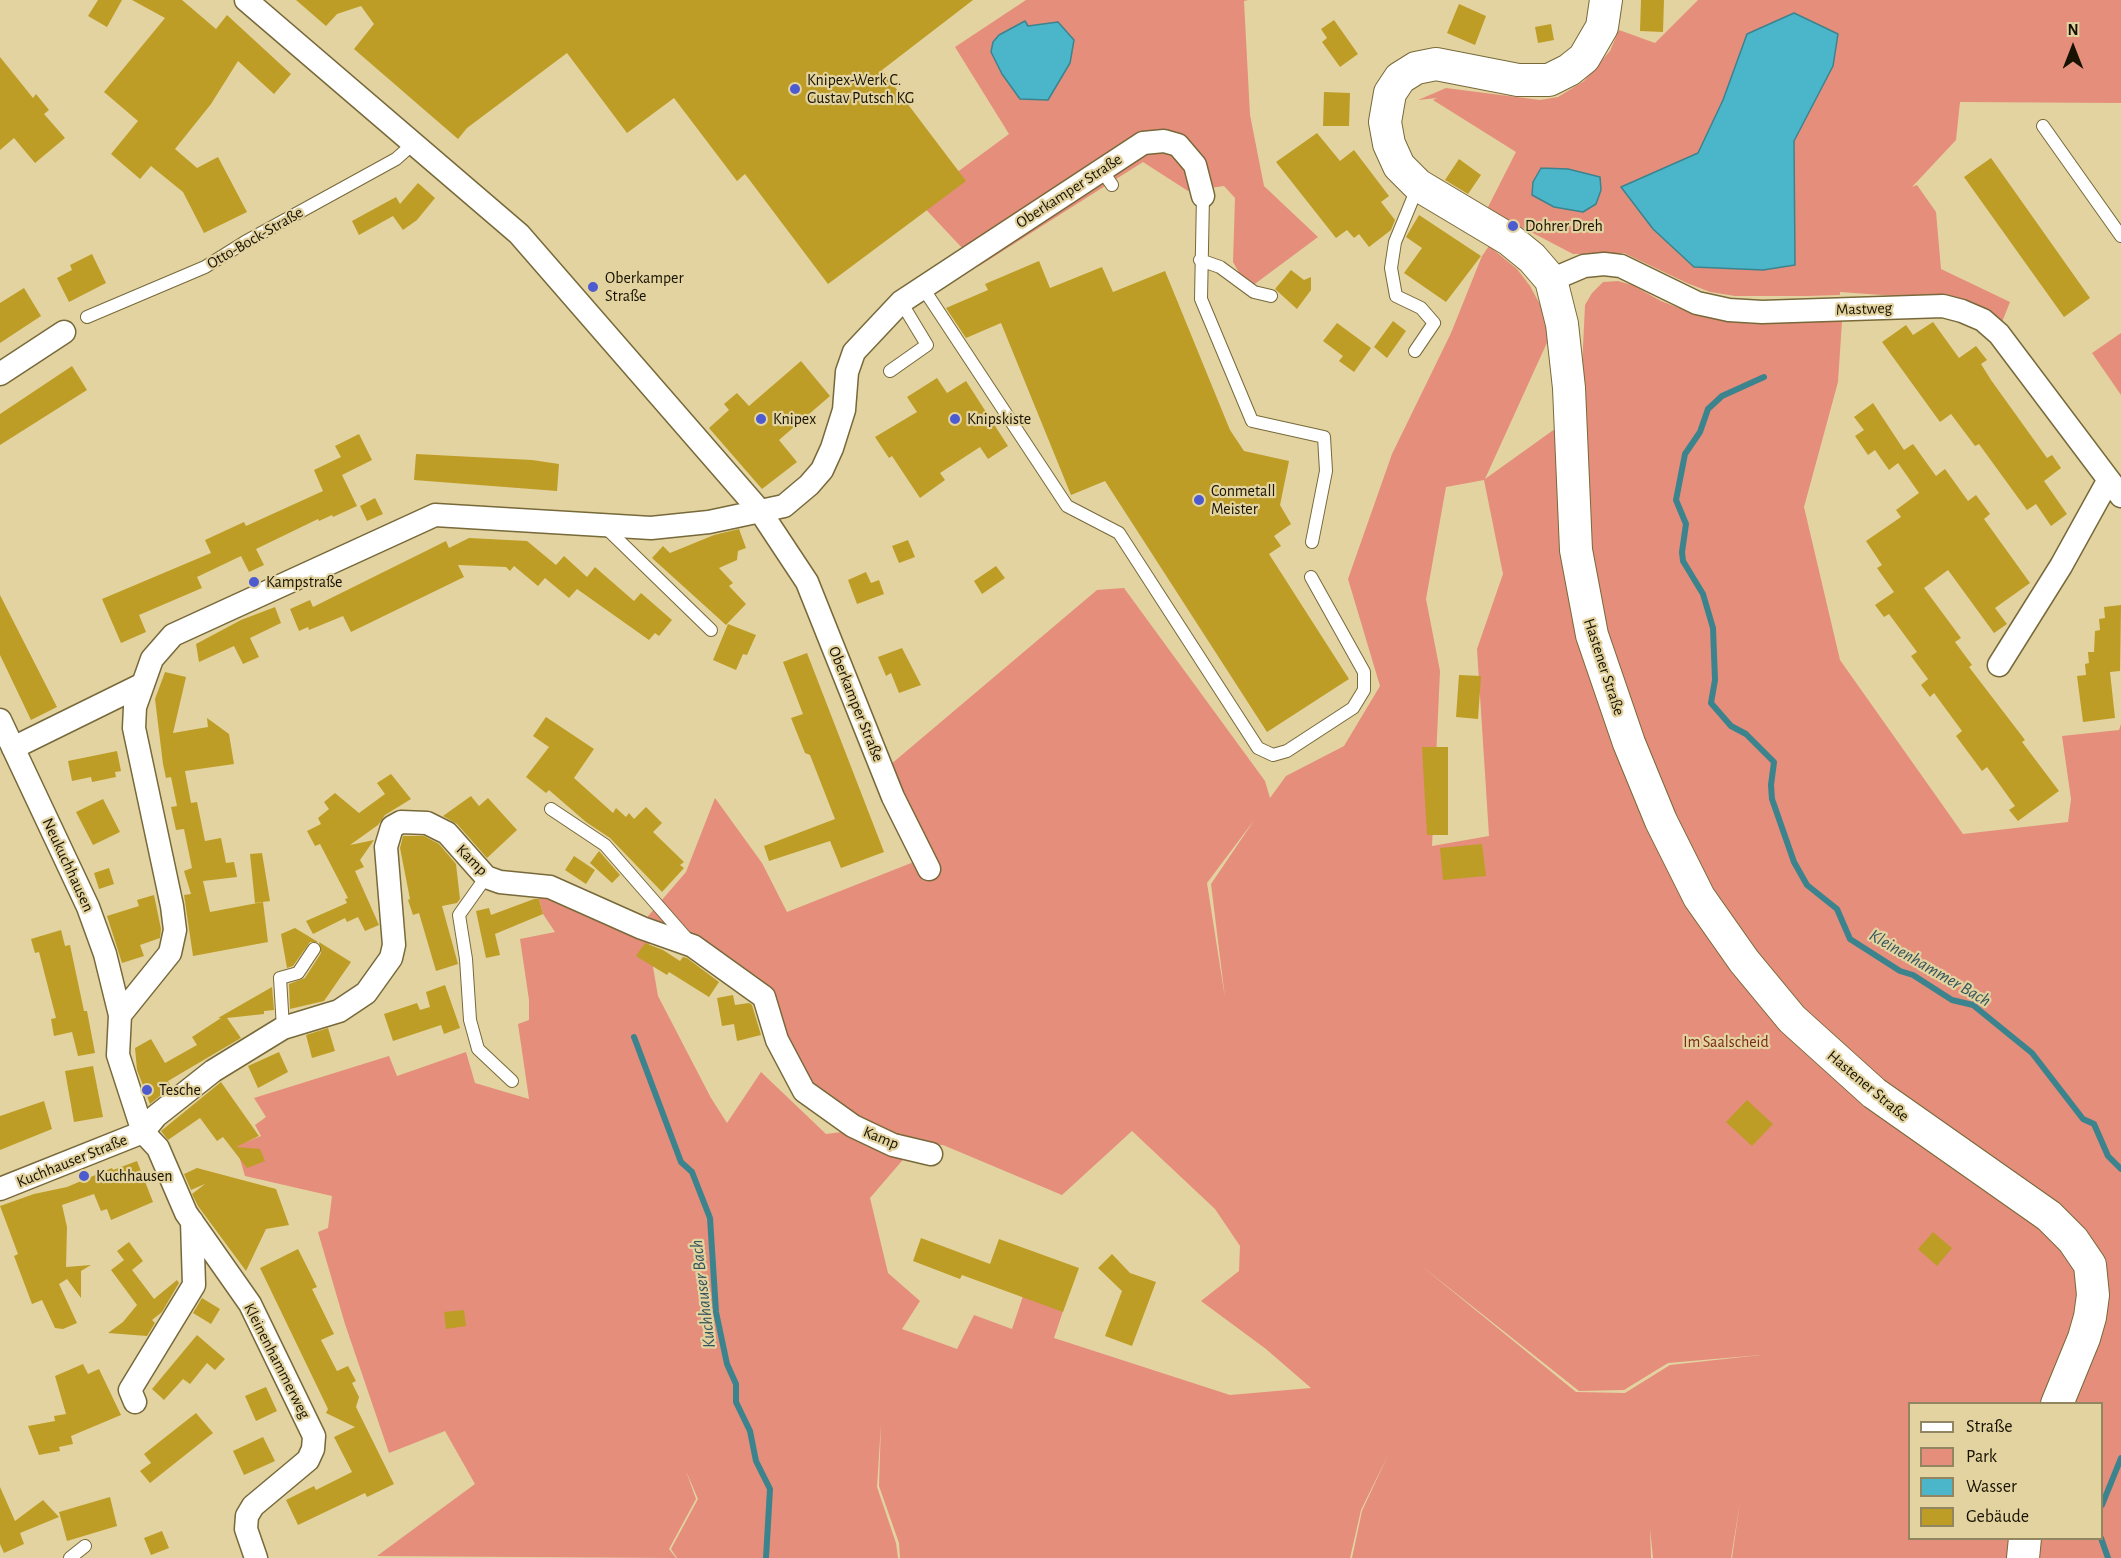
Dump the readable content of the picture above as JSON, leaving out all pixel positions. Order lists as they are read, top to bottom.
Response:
{
  "streets": {
    "main road": ["Hastener Straße"],
    "street": [
      "Oberkamper Straße",
      "Mastweg",
      "Kamp",
      "Neukuchhausen",
      "Kuchhauser Straße",
      "Kleinenhammerweg"
    ],
    "lane": ["Otto-Bock-Straße"]
  },
  "crossings": [
    ["Oberkamper Straße", "Otto-Bock-Straße"],
    ["Mastweg", "Hastener Straße"],
    ["Kamp", "Kuchhauser Straße"],
    ["Kamp", "Kleinenhammerweg"],
    ["Kuchhauser Straße", "Kleinenhammerweg"]
  ],
  "water": ["Kleinenhammer Bach", "Kuchhauser Bach"],
  "parks": ["Im Saalscheid"],
  "places": [
    "Knipex-Werk C. Gustav Putsch KG",
    "Dohrer Dreh",
    "Oberkamper Straße",
    "Knipex",
    "Knipskiste",
    "Conmetall Meister",
    "Kampstraße",
    "Tesche",
    "Kuchhausen"
  ],
  "legend": [
    "Straße",
    "Park",
    "Wasser",
    "Gebäude"
  ],
  "north": "top"
}
